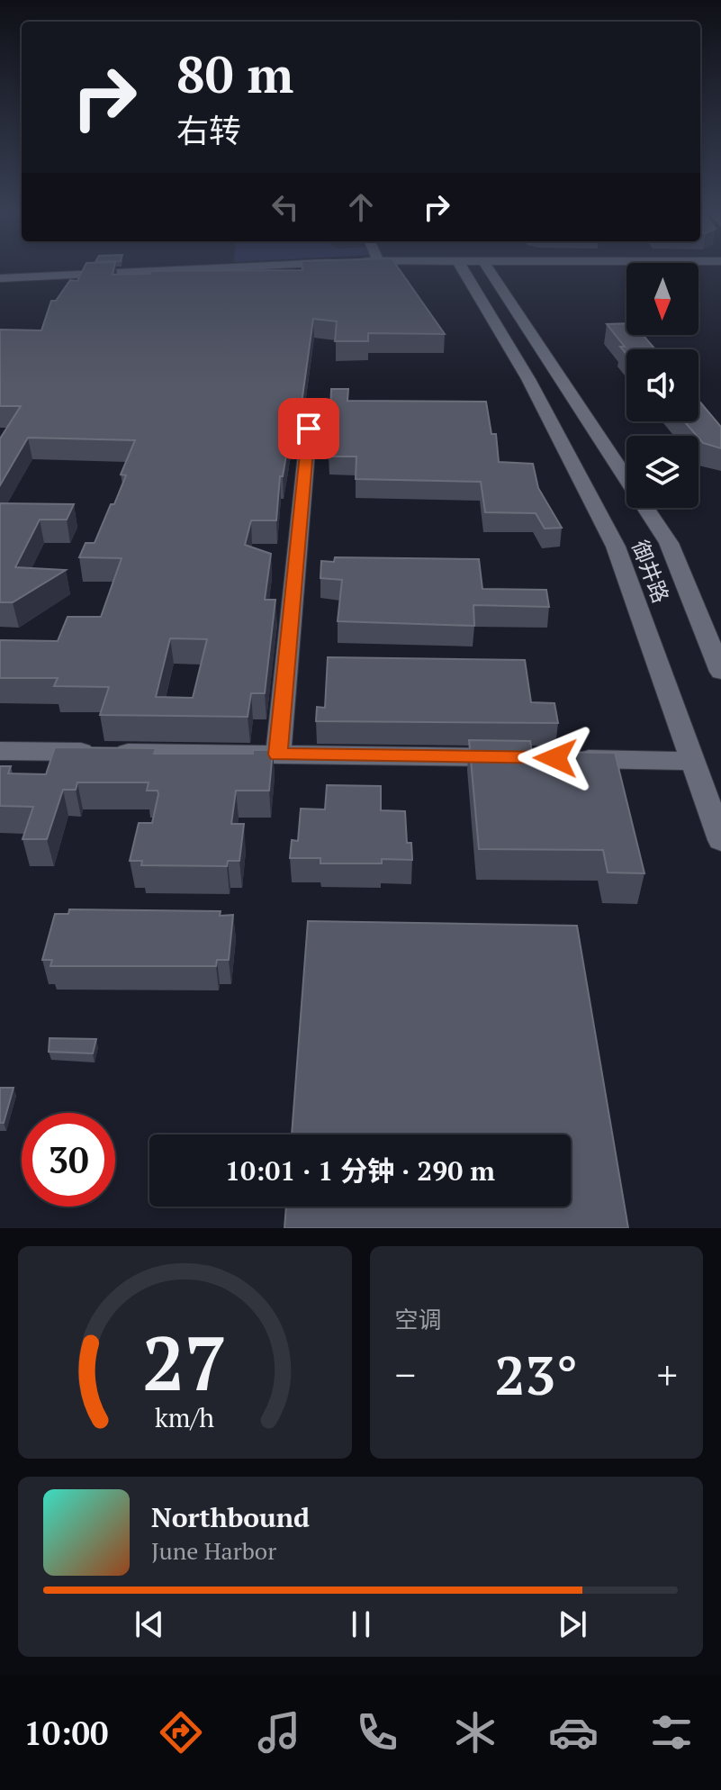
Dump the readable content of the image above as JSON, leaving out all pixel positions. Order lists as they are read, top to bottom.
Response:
{
  "streets": {
    "street": ["御井路"]
  },
  "north": "bottom",
  "page": {
    "turn": ["80 m", "右转"],
    "limit": "30",
    "trip": "10:01 · 1 分钟 · 290 m",
    "tile": "空调",
    "heat": ["−", "23°", "+"],
    "song": ["Northbound", "June Harbor"],
    "tabs": "10:00",
    "gauge": ["27", "km/h"]
  }
}
